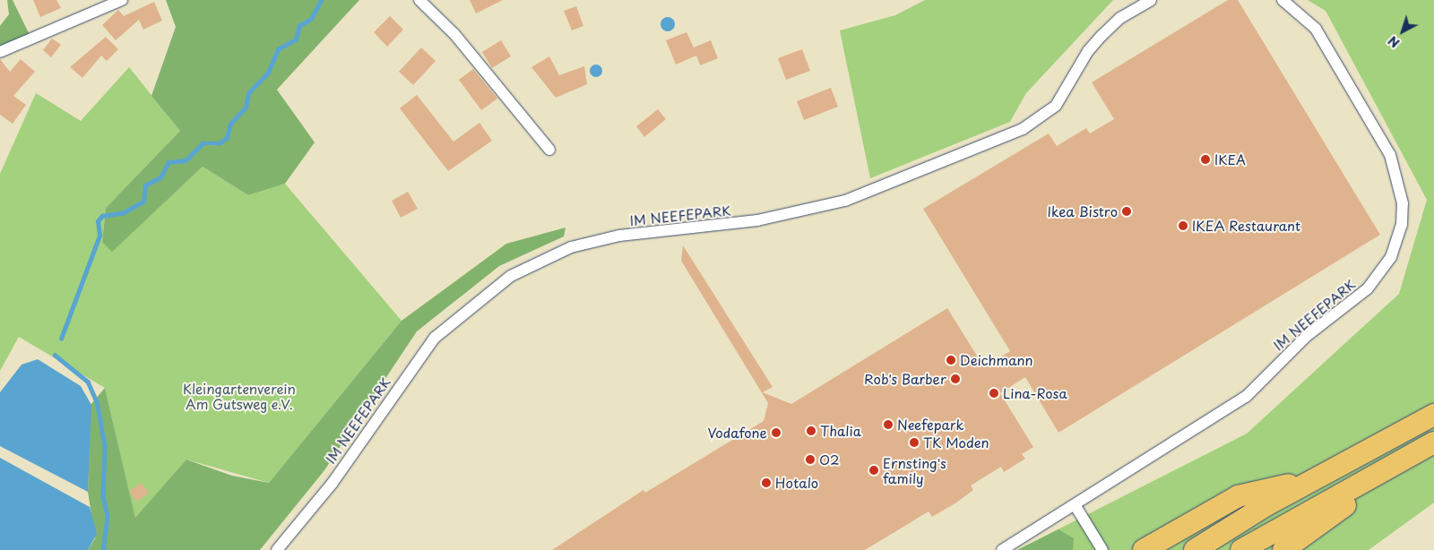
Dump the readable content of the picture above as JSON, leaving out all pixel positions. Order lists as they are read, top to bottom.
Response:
{
  "streets": {
    "street": ["IM NEEFEPARK"]
  },
  "parks": ["Kleingartenverein Am Gutsweg e.V."],
  "places": [
    "IKEA",
    "Ikea Bistro",
    "IKEA Restaurant",
    "Deichmann",
    "Rob's Barber",
    "Lina-Rosa",
    "Neefepark",
    "Thalia",
    "Vodafone",
    "TK Moden",
    "O2",
    "Ernsting's family",
    "Hotalo"
  ],
  "north": "bottom left"
}
